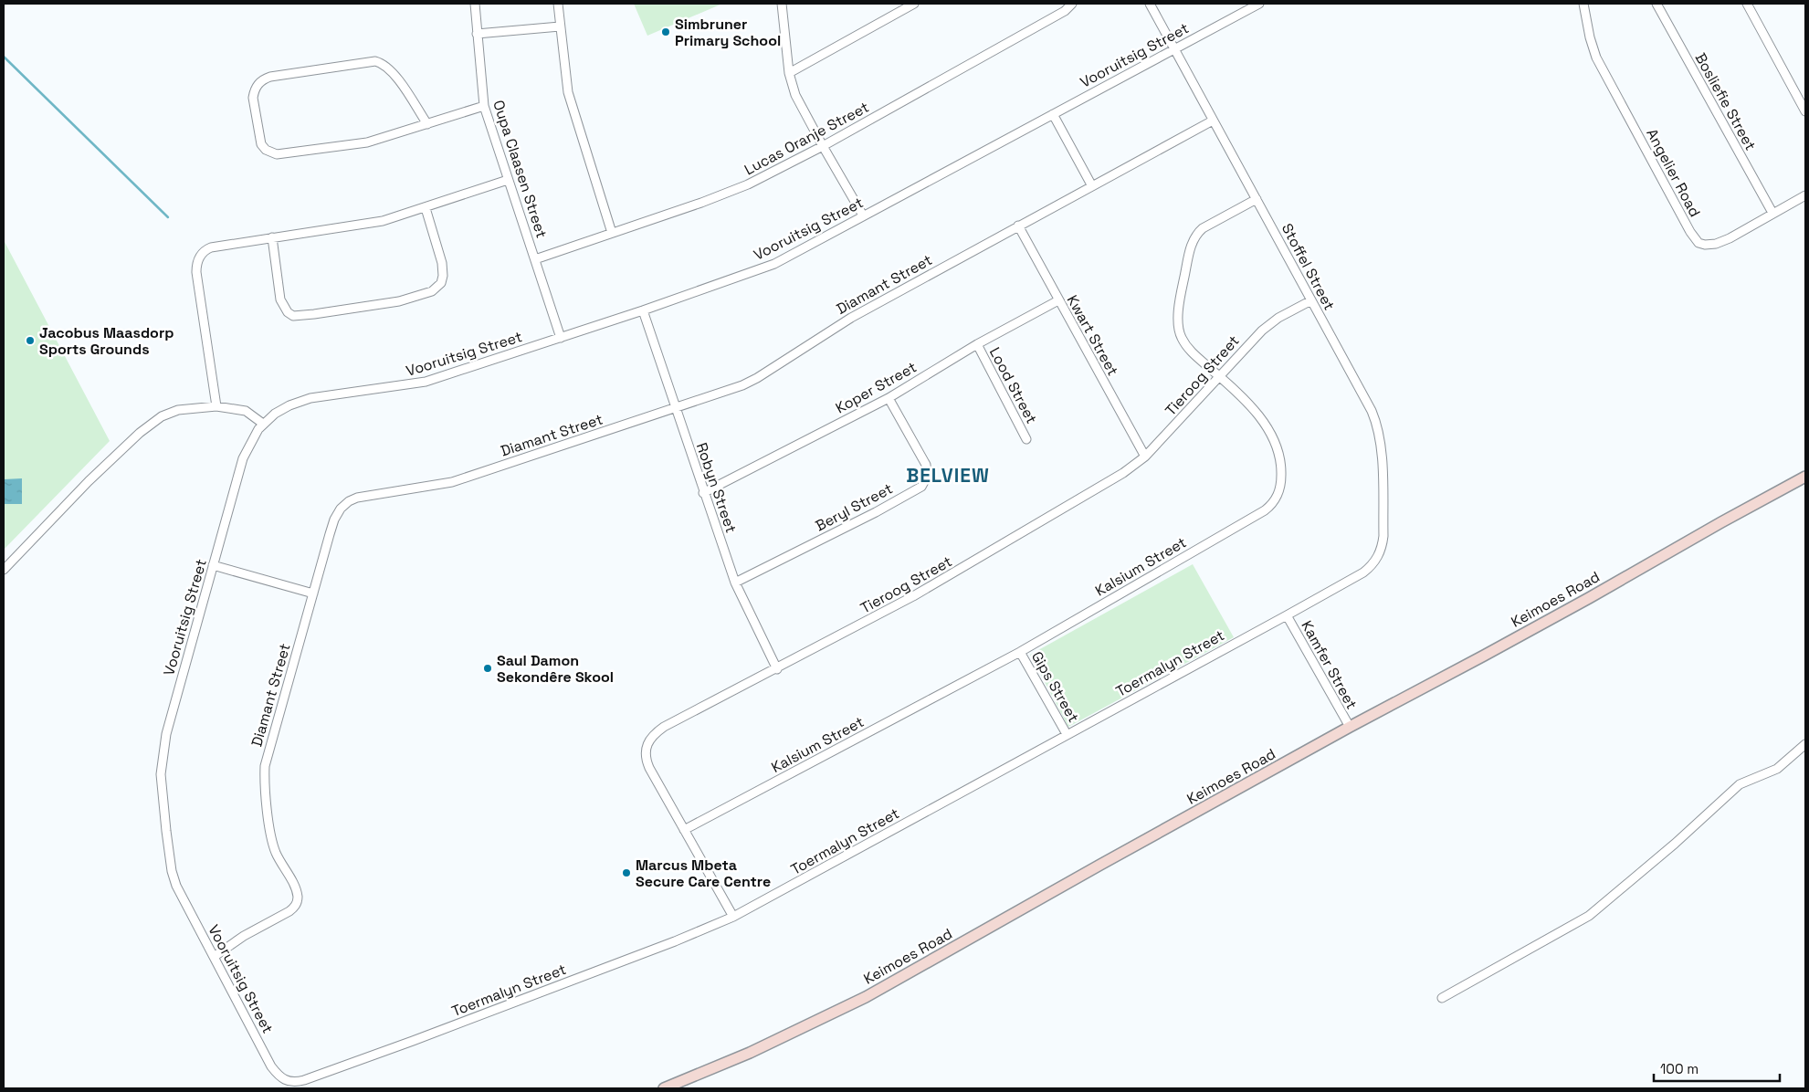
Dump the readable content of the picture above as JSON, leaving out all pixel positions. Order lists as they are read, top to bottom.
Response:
{
  "streets": {
    "street": [
      "Vooruitsig Street",
      "Bosliefie Street",
      "Lucas Oranje Street",
      "Oupa Claasen Street",
      "Angelier Road",
      "Stoffel Street",
      "Diamant Street",
      "Kwart Street",
      "Tieroog Street",
      "Lood Street",
      "Koper Street",
      "Robyn Street",
      "Beryl Street",
      "Kalsium Street",
      "Keimoes Road",
      "Toermalyn Street",
      "Kamfer Street",
      "Gips Street"
    ]
  },
  "crossings": [
    ["Vooruitsig Street", "Oupa Claasen Street"],
    ["Vooruitsig Street", "Stoffel Street"],
    ["Vooruitsig Street", "Diamant Street"],
    ["Vooruitsig Street", "Robyn Street"],
    ["Vooruitsig Street", "Toermalyn Street"],
    ["Bosliefie Street", "Angelier Road"],
    ["Lucas Oranje Street", "Oupa Claasen Street"],
    ["Stoffel Street", "Diamant Street"],
    ["Stoffel Street", "Tieroog Street"],
    ["Stoffel Street", "Kalsium Street"],
    ["Stoffel Street", "Toermalyn Street"],
    ["Diamant Street", "Kwart Street"],
    ["Diamant Street", "Robyn Street"],
    ["Kwart Street", "Tieroog Street"],
    ["Kwart Street", "Koper Street"],
    ["Tieroog Street", "Robyn Street"],
    ["Tieroog Street", "Kalsium Street"],
    ["Tieroog Street", "Toermalyn Street"],
    ["Lood Street", "Koper Street"],
    ["Koper Street", "Robyn Street"],
    ["Koper Street", "Beryl Street"],
    ["Robyn Street", "Beryl Street"],
    ["Kalsium Street", "Gips Street"],
    ["Keimoes Road", "Kamfer Street"],
    ["Toermalyn Street", "Kamfer Street"],
    ["Toermalyn Street", "Gips Street"]
  ],
  "districts": ["BELVIEW"],
  "places": [
    "Simbruner Primary School",
    "Jacobus Maasdorp Sports Grounds",
    "Saul Damon Sekondêre Skool",
    "Marcus Mbeta Secure Care Centre"
  ],
  "scale_bar": "100 m"
}
